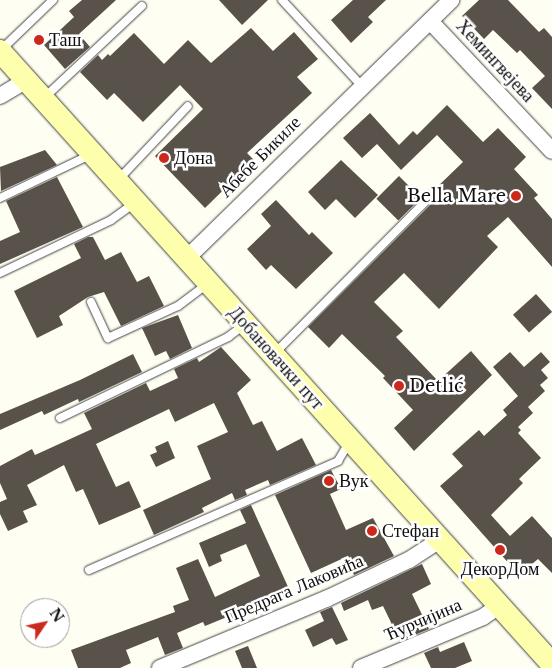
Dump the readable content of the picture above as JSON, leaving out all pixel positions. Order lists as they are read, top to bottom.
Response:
{
  "streets": {
    "street": [
      "Хемингвејева",
      "Абебе Бикиле",
      "Добановачки пут",
      "Предрага Лаковића",
      "Ћурчијина"
    ]
  },
  "crossings": [
    ["Хемингвејева", "Абебе Бикиле"],
    ["Абебе Бикиле", "Добановачки пут"],
    ["Добановачки пут", "Предрага Лаковића"],
    ["Добановачки пут", "Ћурчијина"]
  ],
  "places": [
    "Таш",
    "Дона",
    "Bella Mare",
    "Detlić",
    "Вук",
    "Стефан",
    "ДекорДом"
  ],
  "north": "top right"
}
